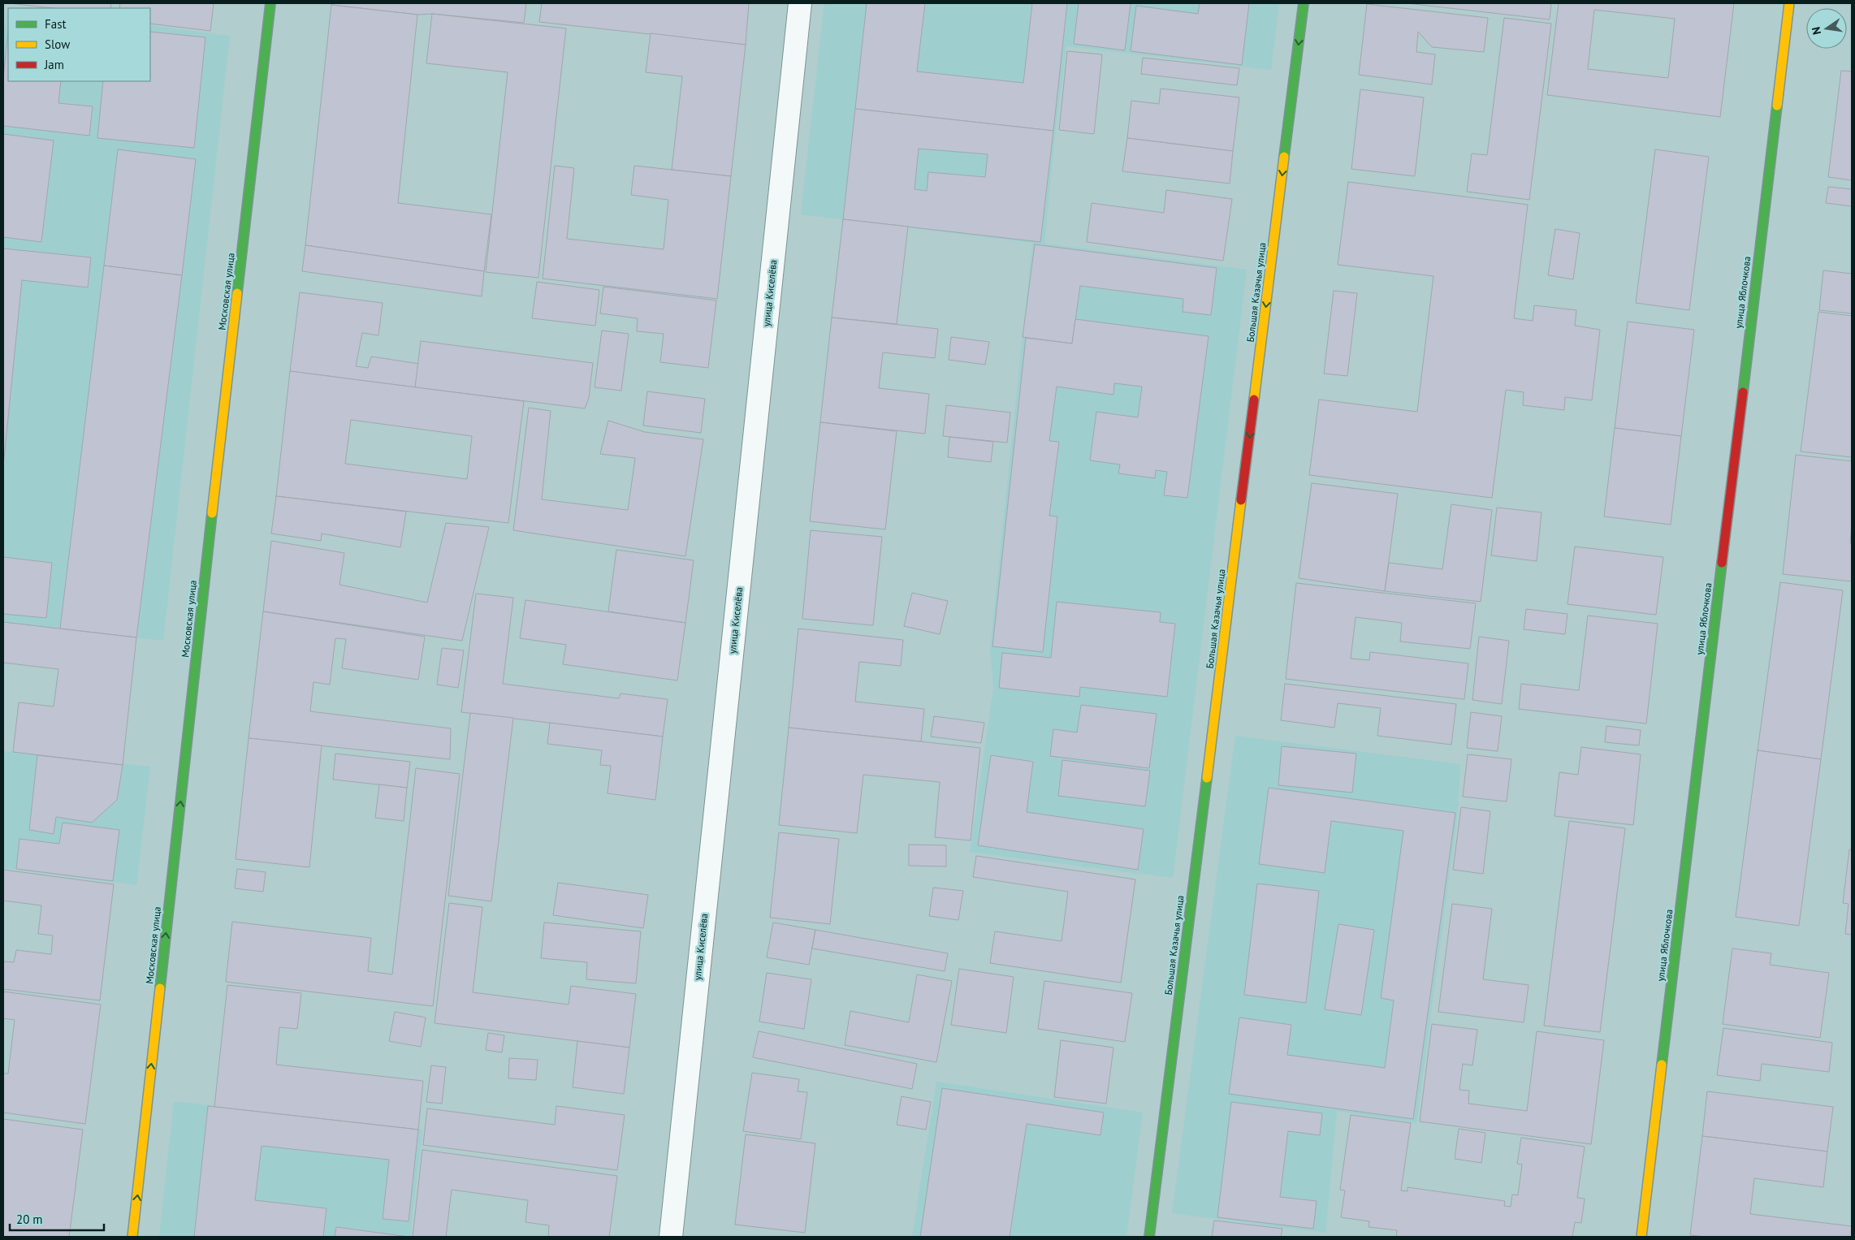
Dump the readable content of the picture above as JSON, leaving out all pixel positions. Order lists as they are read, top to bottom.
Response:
{
  "streets": {
    "street": [
      "Московская улица",
      "Большая Казачья улица",
      "улица Яблочкова",
      "улица Киселёва"
    ]
  },
  "one_way": ["Московская улица", "Большая Казачья улица"],
  "legend": ["Fast", "Slow", "Jam"],
  "scale_bar": "20 m",
  "north": "left"
}
